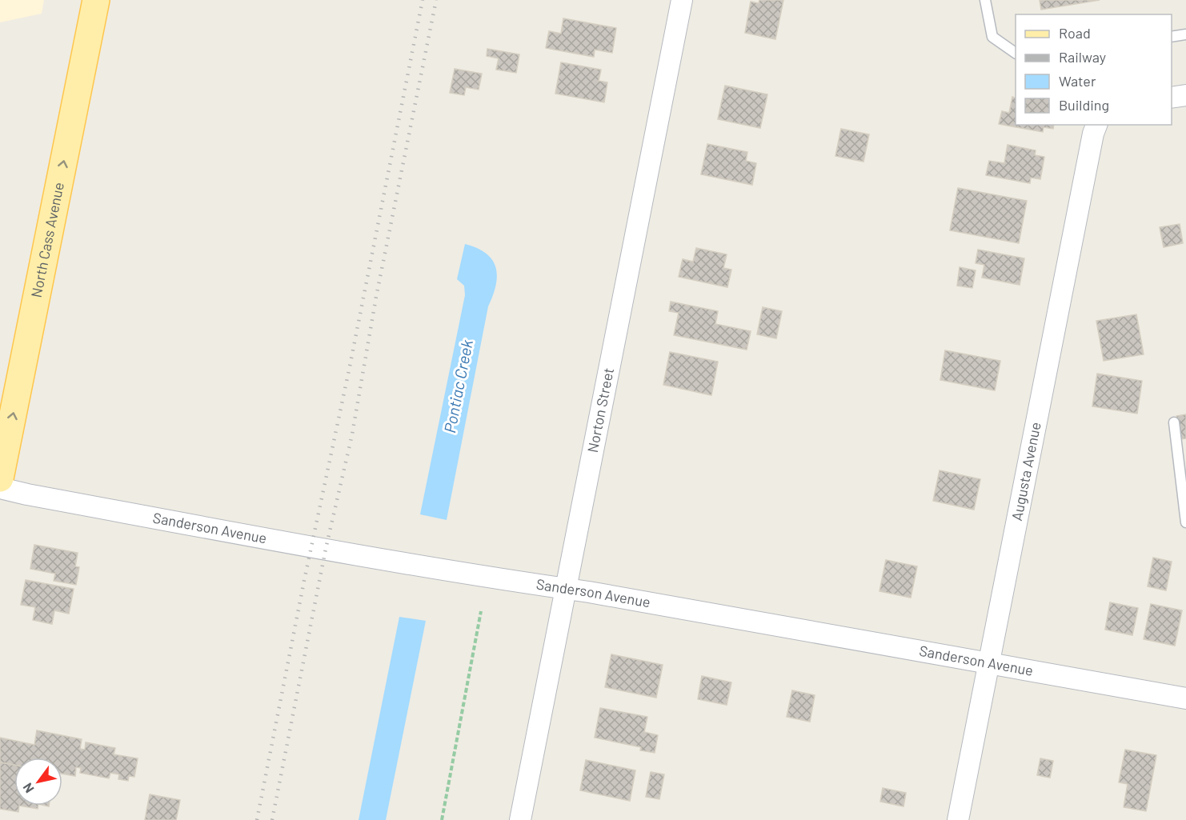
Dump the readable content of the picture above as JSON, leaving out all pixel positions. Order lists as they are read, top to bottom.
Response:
{
  "streets": {
    "main road": ["North Cass Avenue"],
    "street": ["Norton Street", "Augusta Avenue", "Sanderson Avenue"]
  },
  "crossings": [
    ["Norton Street", "Sanderson Avenue"],
    ["Augusta Avenue", "Sanderson Avenue"]
  ],
  "one_way": ["North Cass Avenue"],
  "water": ["Pontiac Creek"],
  "legend": [
    "Road",
    "Railway",
    "Water",
    "Building"
  ],
  "north": "bottom left"
}
